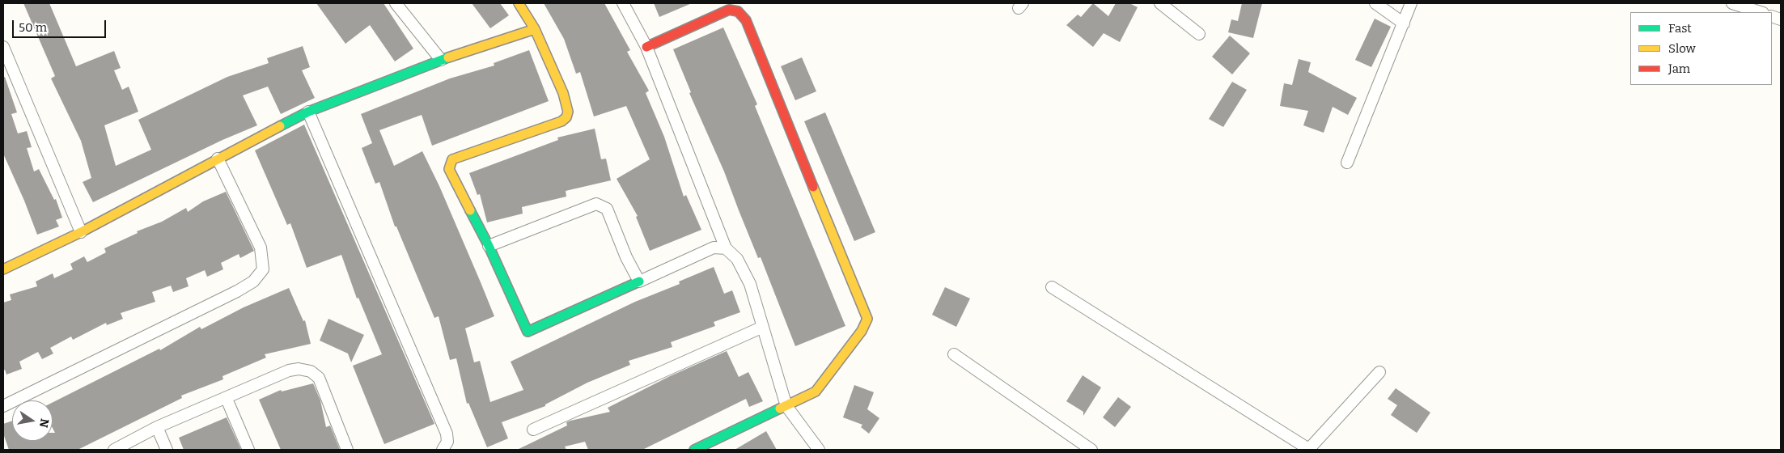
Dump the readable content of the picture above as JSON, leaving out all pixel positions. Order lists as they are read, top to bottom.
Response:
{
  "legend": ["Fast", "Slow", "Jam"],
  "scale_bar": "50 m",
  "north": "right"
}
